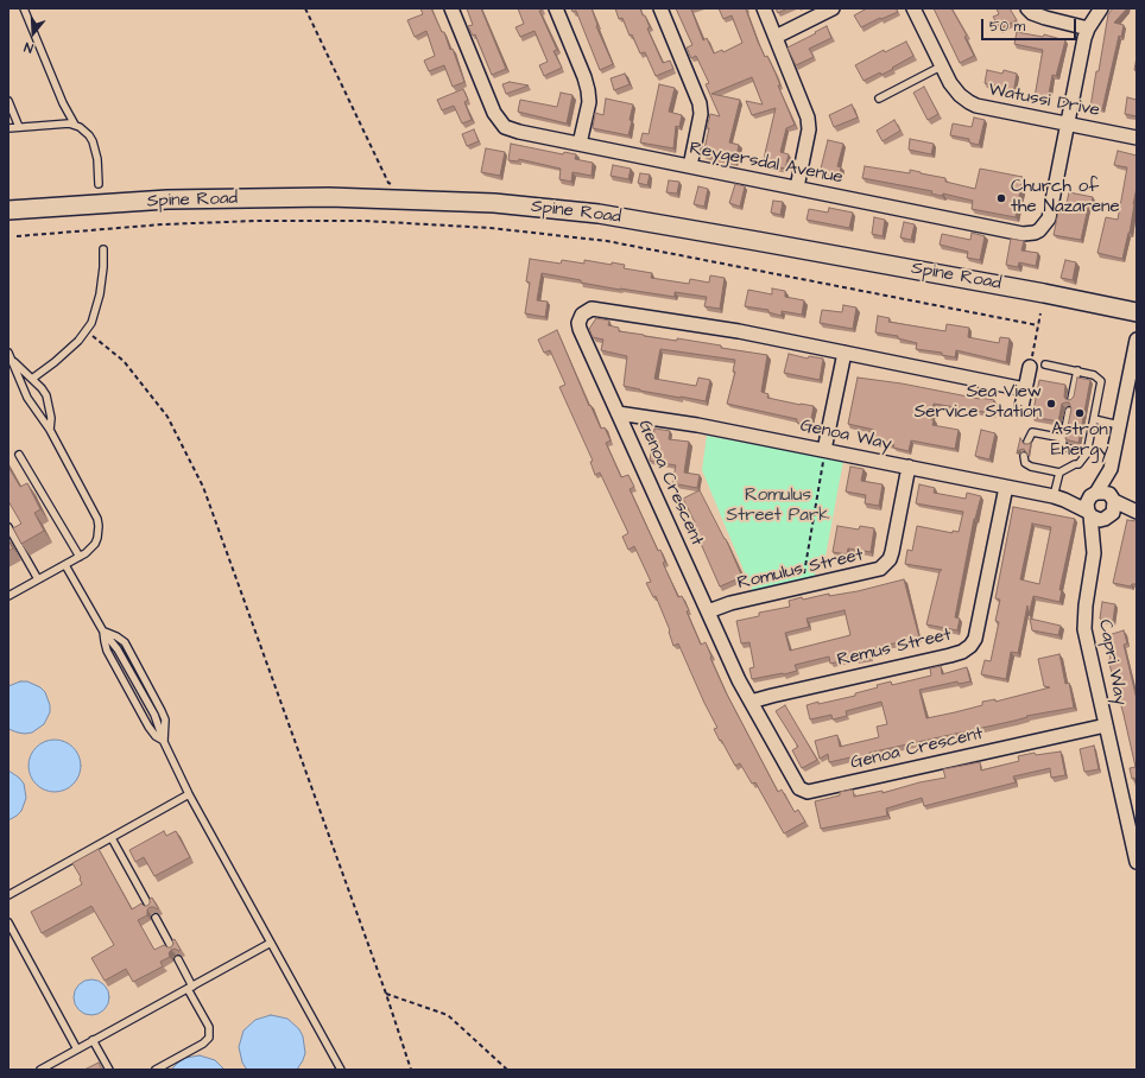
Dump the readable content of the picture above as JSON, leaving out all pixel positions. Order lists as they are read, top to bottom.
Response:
{
  "streets": {
    "main road": ["Spine Road"],
    "street": [
      "Watussi Drive",
      "Reygersdal Avenue",
      "Genoa Way",
      "Genoa Crescent",
      "Romulus Street",
      "Remus Street",
      "Capri Way"
    ]
  },
  "crossings": [
    ["Watussi Drive", "Reygersdal Avenue"],
    ["Genoa Way", "Genoa Crescent"],
    ["Genoa Way", "Romulus Street"],
    ["Genoa Way", "Remus Street"],
    ["Genoa Way", "Capri Way"],
    ["Genoa Crescent", "Romulus Street"],
    ["Genoa Crescent", "Remus Street"],
    ["Genoa Crescent", "Capri Way"]
  ],
  "parks": ["Romulus Street Park"],
  "places": ["Church of the Nazarene", "Sea View Service Station", "Astron Energy"],
  "scale_bar": "50 m",
  "north": "bottom"
}
